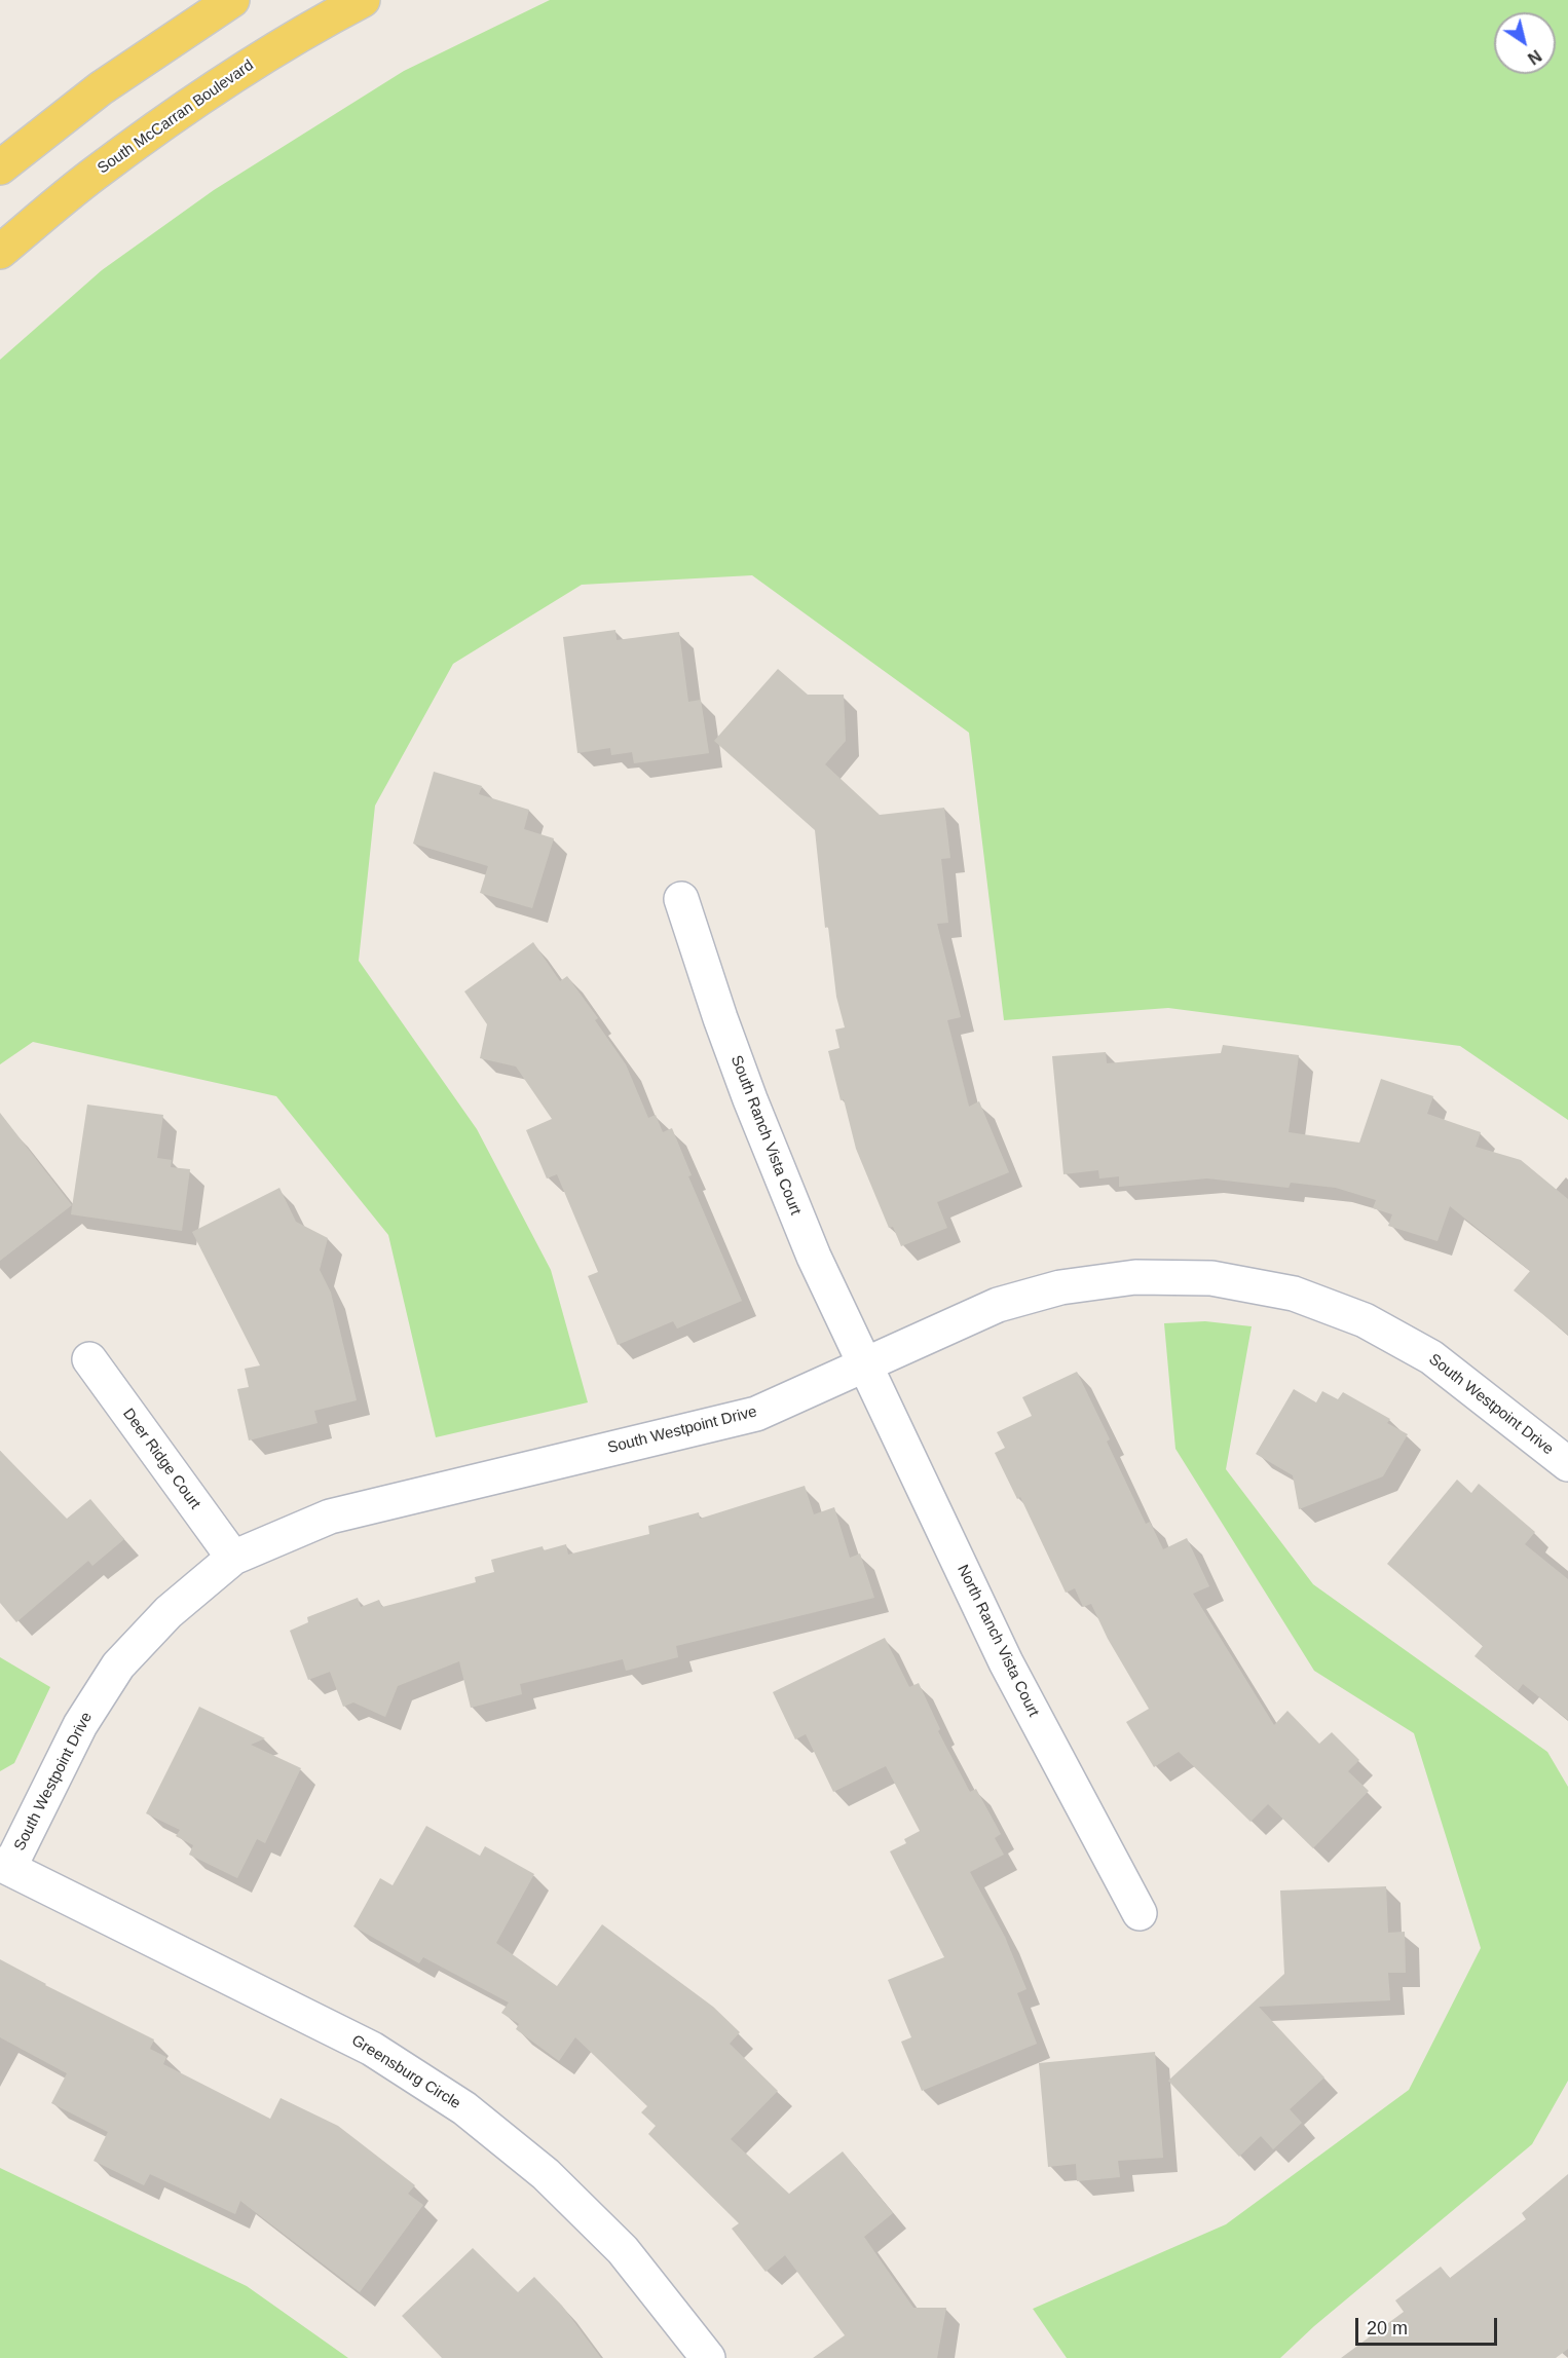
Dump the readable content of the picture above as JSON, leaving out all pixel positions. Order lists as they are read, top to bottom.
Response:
{
  "streets": {
    "main road": ["South McCarran Boulevard"],
    "street": [
      "South Ranch Vista Court",
      "South Westpoint Drive",
      "Deer Ridge Court",
      "North Ranch Vista Court",
      "Greensburg Circle"
    ]
  },
  "crossings": [
    ["South Ranch Vista Court", "South Westpoint Drive"],
    ["South Ranch Vista Court", "North Ranch Vista Court"],
    ["South Westpoint Drive", "Deer Ridge Court"],
    ["South Westpoint Drive", "North Ranch Vista Court"],
    ["South Westpoint Drive", "Greensburg Circle"]
  ],
  "scale_bar": "20 m",
  "north": "bottom right"
}
